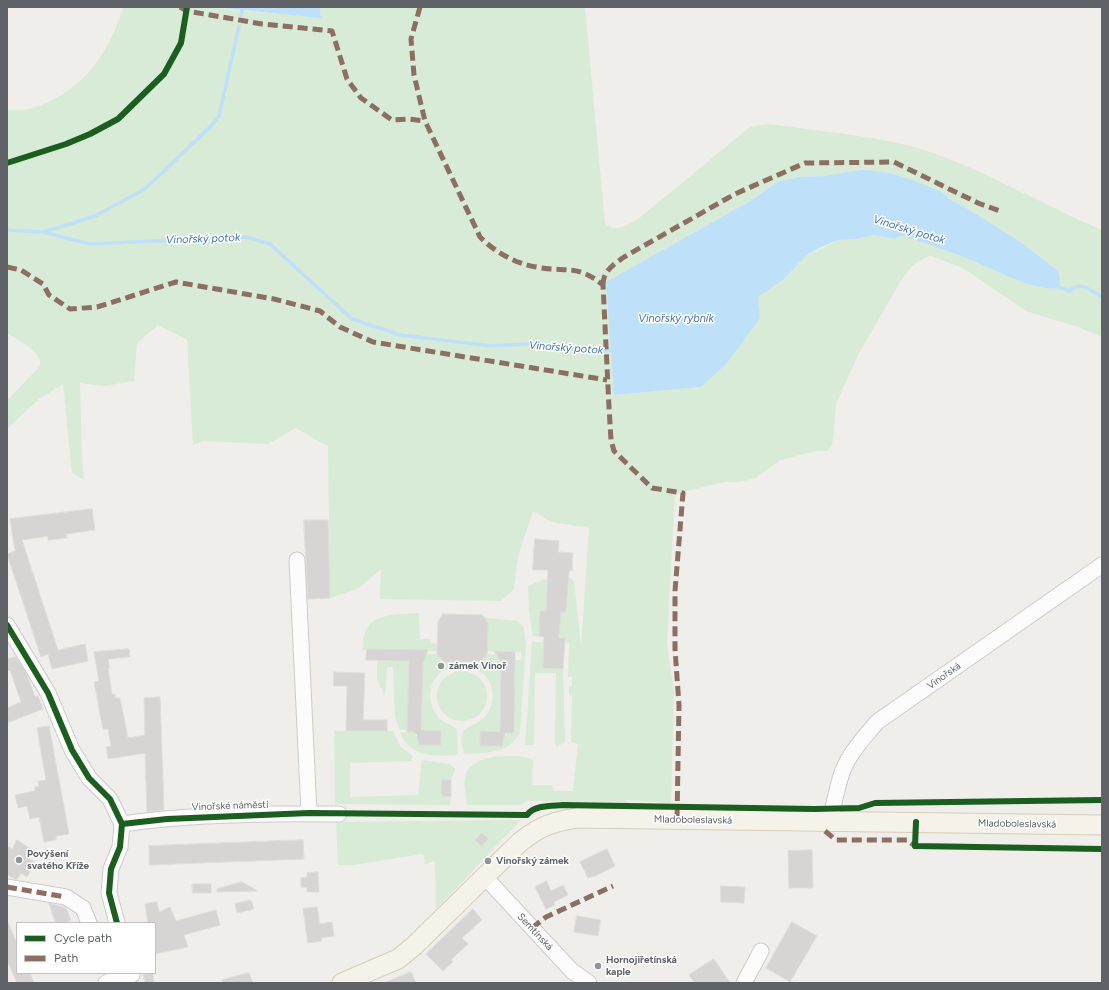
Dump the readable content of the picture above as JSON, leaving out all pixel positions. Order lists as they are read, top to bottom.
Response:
{
  "streets": {
    "main road": ["Mladoboleslavská"],
    "street": ["Vinořská", "Vinořské náměstí", "Semtínská"]
  },
  "crossings": [
    ["Vinořská", "Mladoboleslavská"],
    ["Mladoboleslavská", "Semtínská"]
  ],
  "water": ["Vinořský potok", "Vinořský rybník"],
  "places": [
    "zámek Vinoř",
    "Povýšení svatého Kříže",
    "Vinořský zámek",
    "Hornojiřetínská kaple"
  ],
  "legend": ["Cycle path", "Path"]
}
